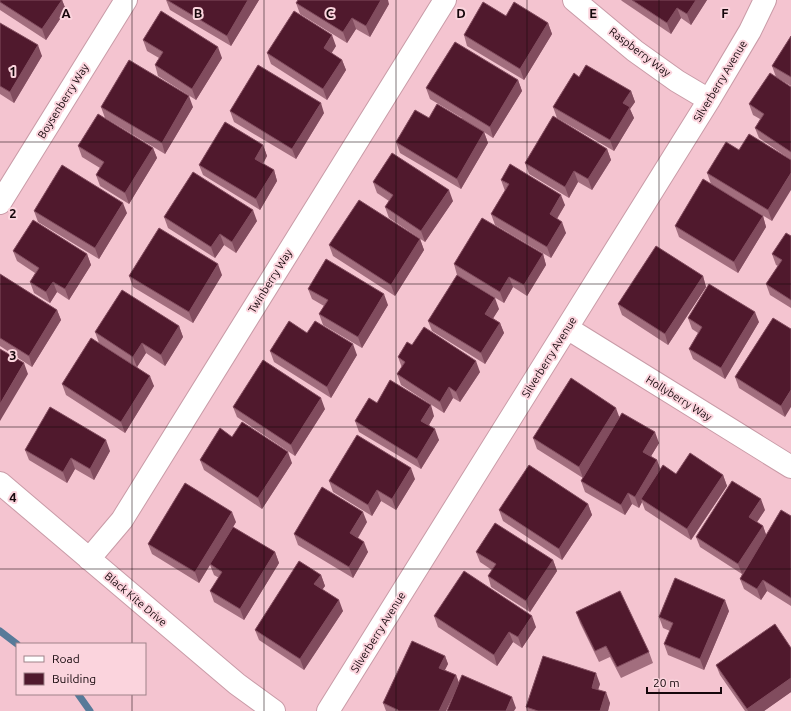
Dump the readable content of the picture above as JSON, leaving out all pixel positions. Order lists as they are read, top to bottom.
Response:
{
  "streets": {
    "street": [
      "Raspberry Way",
      "Silverberry Avenue",
      "Boysenberry Way",
      "Twinberry Way",
      "Hollyberry Way",
      "Black Kite Drive"
    ]
  },
  "crossings": [
    ["Raspberry Way", "Silverberry Avenue"],
    ["Silverberry Avenue", "Hollyberry Way"],
    ["Twinberry Way", "Black Kite Drive"]
  ],
  "legend": ["Road", "Building"],
  "scale_bar": "20 m",
  "grid": {
    "columns": [
      "A",
      "B",
      "C",
      "D",
      "E",
      "F"
    ],
    "rows": [
      "1",
      "2",
      "3",
      "4"
    ]
  }
}
